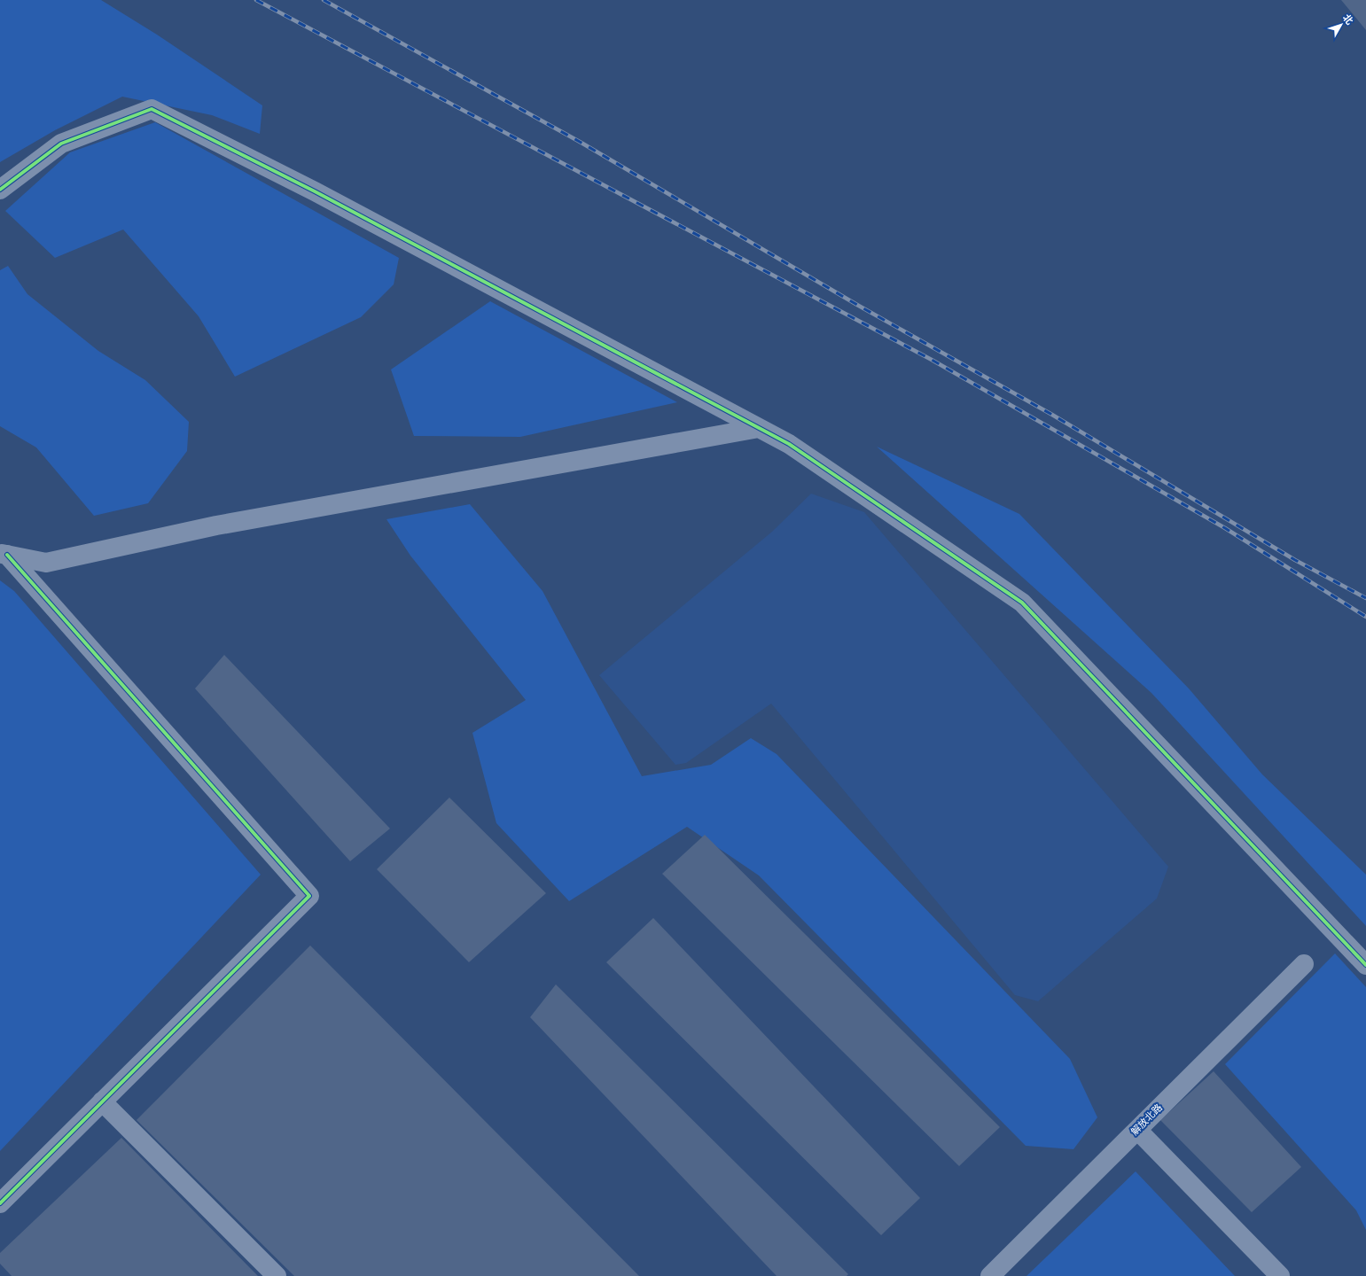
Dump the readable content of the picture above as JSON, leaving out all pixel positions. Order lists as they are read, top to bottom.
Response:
{
  "streets": {
    "street": ["解放北路"]
  },
  "north": "top right"
}
